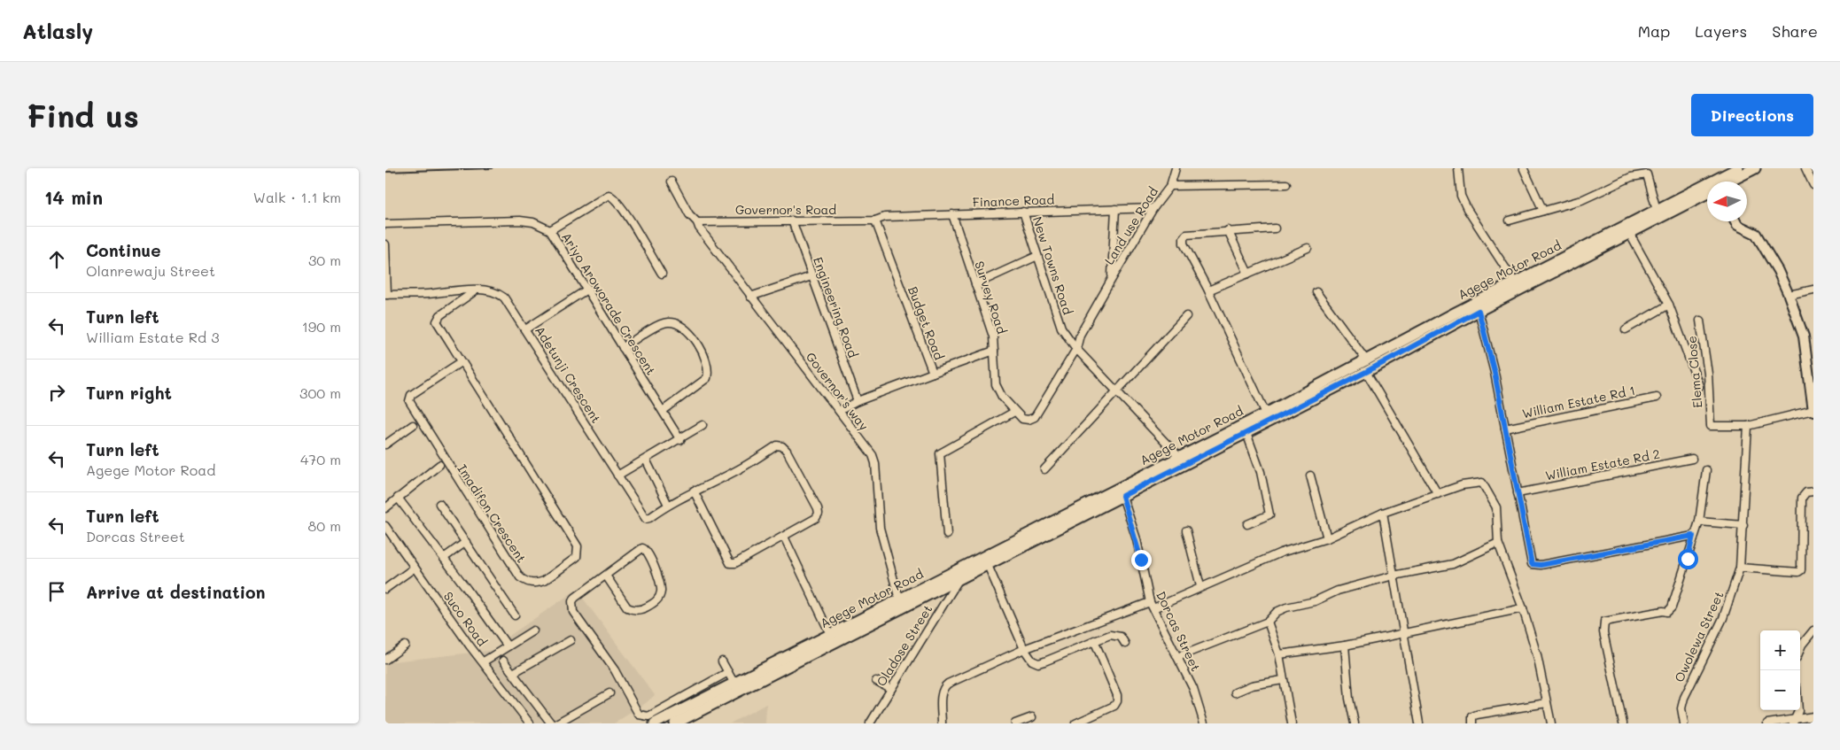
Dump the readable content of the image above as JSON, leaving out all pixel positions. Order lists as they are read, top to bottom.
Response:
{
  "streets": {
    "main road": ["Agege Motor Road"],
    "street": [
      "Finance Road",
      "Governor's Road",
      "Land use Road",
      "New Towns Road",
      "Survey Road",
      "Ariyo Aroworade Crescent",
      "Engineering Road",
      "Budget Road",
      "Elema Close",
      "Adetunji Crescent",
      "Governor's way",
      "William Estate Rd 1",
      "William Estate Rd 2",
      "Imadifon Crescent",
      "Suco Road",
      "Dorcas Street",
      "Owolewa Street",
      "Oladose Street"
    ]
  },
  "crossings": [
    ["Finance Road", "Governor's Road"],
    ["Finance Road", "Land use Road"],
    ["Finance Road", "New Towns Road"],
    ["Finance Road", "Survey Road"],
    ["Finance Road", "Budget Road"],
    ["Governor's Road", "Engineering Road"],
    ["Governor's Road", "Budget Road"],
    ["Governor's Road", "Governor's way"],
    ["Land use Road", "New Towns Road"],
    ["New Towns Road", "Agege Motor Road"],
    ["Agege Motor Road", "Governor's way"],
    ["Agege Motor Road", "Dorcas Street"],
    ["Agege Motor Road", "Oladose Street"],
    ["Survey Road", "Budget Road"],
    ["Elema Close", "Owolewa Street"],
    ["Adetunji Crescent", "Imadifon Crescent"]
  ],
  "north": "left",
  "page": {
    "header": "Atlasly",
    "nav": ["Map", "Layers", "Share"],
    "buttons": "Directions",
    "title": "Find us",
    "heading": ["14 min", "Walk · 1.1 km"],
    "list": [
      ["Continue", "Olanrewaju Street", "30 m"],
      ["Turn left", "William Estate Rd 3", "190 m"],
      ["Turn right", "300 m"],
      ["Turn left", "Agege Motor Road", "470 m"],
      ["Turn left", "Dorcas Street", "80 m"],
      "Arrive at destination"
    ],
    "map_buttons": ["+", "−"]
  }
}
